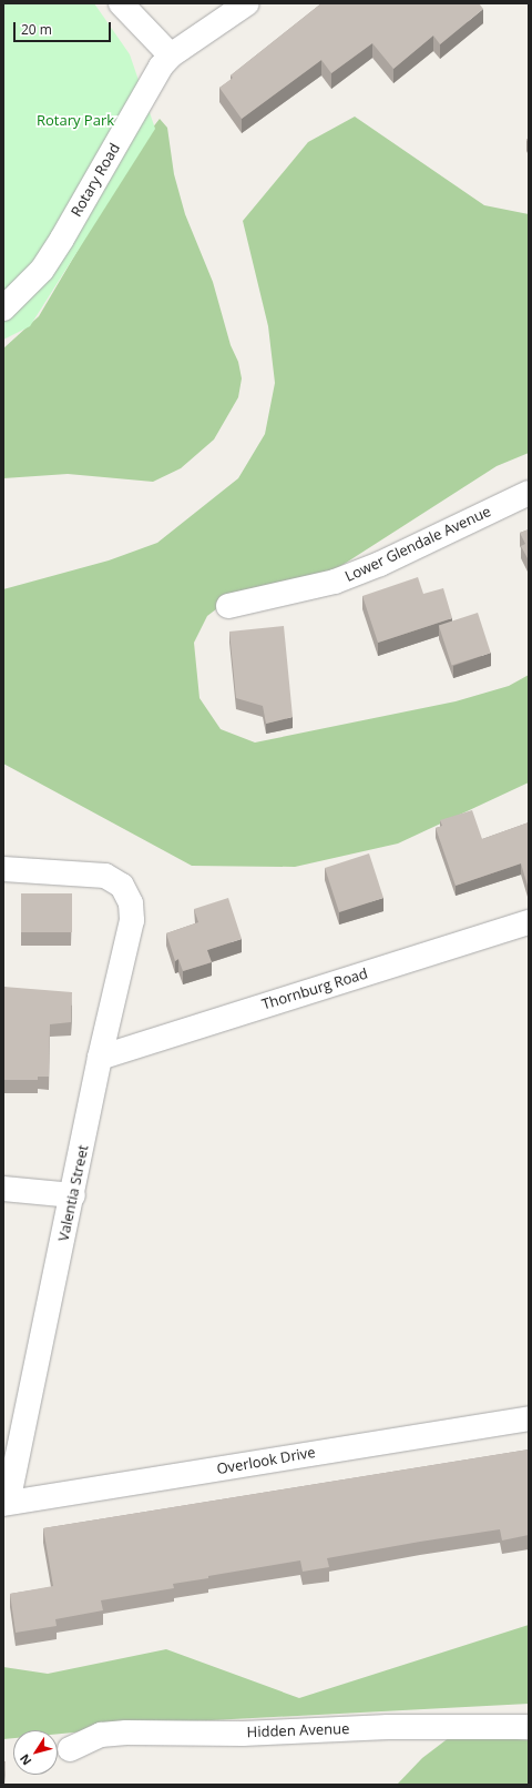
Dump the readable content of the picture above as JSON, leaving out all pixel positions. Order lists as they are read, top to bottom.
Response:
{
  "streets": {
    "street": [
      "Rotary Road",
      "Lower Glendale Avenue",
      "Thornburg Road",
      "Valentia Street",
      "Overlook Drive",
      "Hidden Avenue"
    ]
  },
  "crossings": [
    ["Thornburg Road", "Valentia Street"],
    ["Valentia Street", "Overlook Drive"]
  ],
  "parks": ["Rotary Park"],
  "scale_bar": "20 m",
  "north": "bottom left"
}
